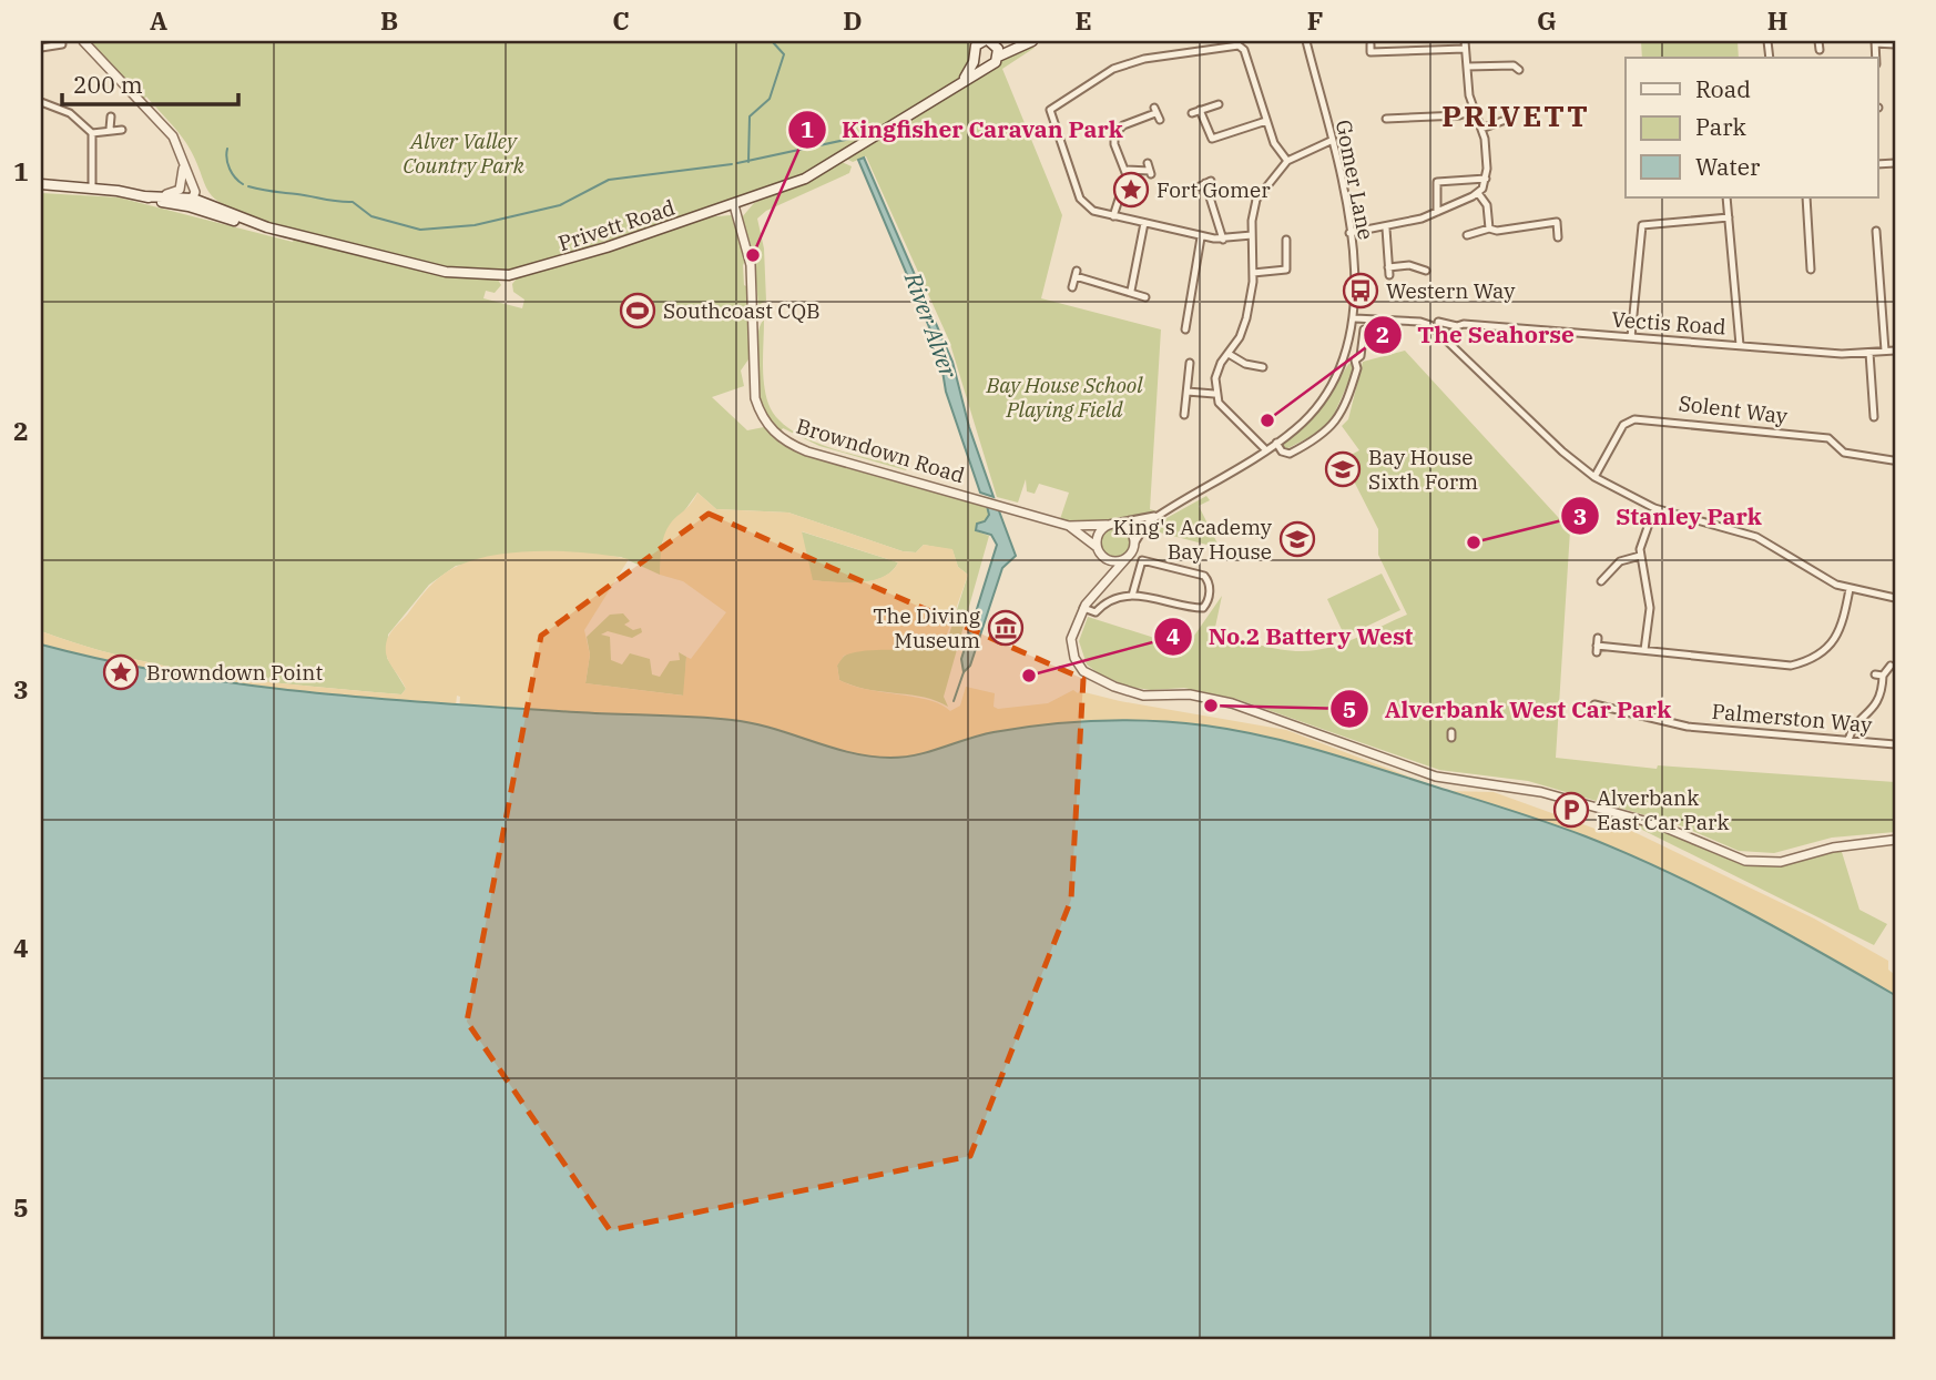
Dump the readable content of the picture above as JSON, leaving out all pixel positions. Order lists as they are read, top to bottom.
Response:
{
  "streets": {
    "main road": ["Privett Road"],
    "street": [
      "Gomer Lane",
      "Vectis Road",
      "Solent Way",
      "Browndown Road",
      "Palmerston Way"
    ]
  },
  "crossings": [
    ["Privett Road", "Browndown Road"]
  ],
  "districts": ["PRIVETT"],
  "water": ["River Alver"],
  "parks": ["Alver Valley Country Park", "Bay House School Playing Field"],
  "places": {
    "place": ["Fort Gomer", "Browndown Point"],
    "other": [
      "Kingfisher Caravan Park",
      "The Seahorse",
      "Stanley Park",
      "No.2 Battery West",
      "Alverbank West Car Park"
    ],
    "bus stop": ["Western Way"],
    "sports": ["Southcoast CQB"],
    "school or university": ["Bay House Sixth Form", "King's Academy Bay House"],
    "museum": ["The Diving Museum"],
    "parking": ["Alverbank East Car Park"]
  },
  "legend": ["Road", "Park", "Water"],
  "scale_bar": "200 m",
  "grid": {
    "columns": [
      "A",
      "B",
      "C",
      "D",
      "E",
      "F",
      "G",
      "H"
    ],
    "rows": [
      "1",
      "2",
      "3",
      "4",
      "5"
    ]
  }
}
